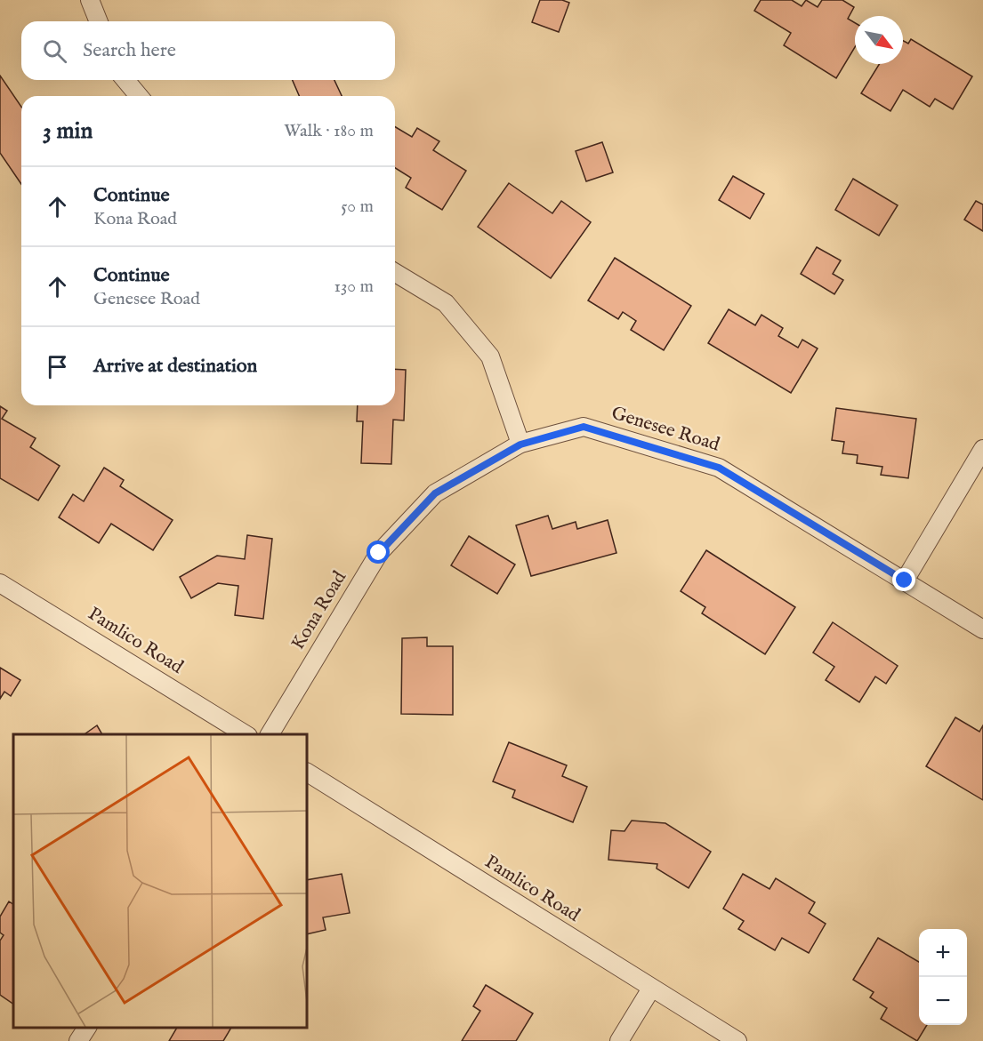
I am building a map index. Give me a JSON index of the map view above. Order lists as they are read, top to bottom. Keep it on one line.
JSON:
{"streets":{"street":["Genesee Road","Kona Road","Pamlico Road"]},"crossings":[["Genesee Road","Kona Road"]],"north":"bottom right","page":{"search":"Search here","heading":["3 min","Walk · 180 m"],"list":[["Continue","Kona Road","50 m"],["Continue","Genesee Road","130 m"],"Arrive at destination"],"map_buttons":["+","−"]}}
